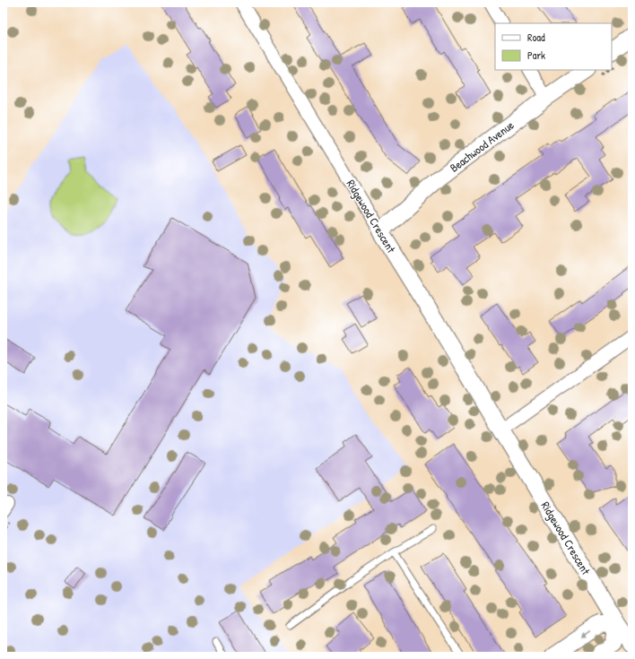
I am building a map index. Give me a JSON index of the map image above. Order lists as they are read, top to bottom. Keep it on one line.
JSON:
{"streets":{"street":["Beachwood Avenue","Ridgewood Crescent"]},"crossings":[["Beachwood Avenue","Ridgewood Crescent"]],"legend":["Road","Park"]}
